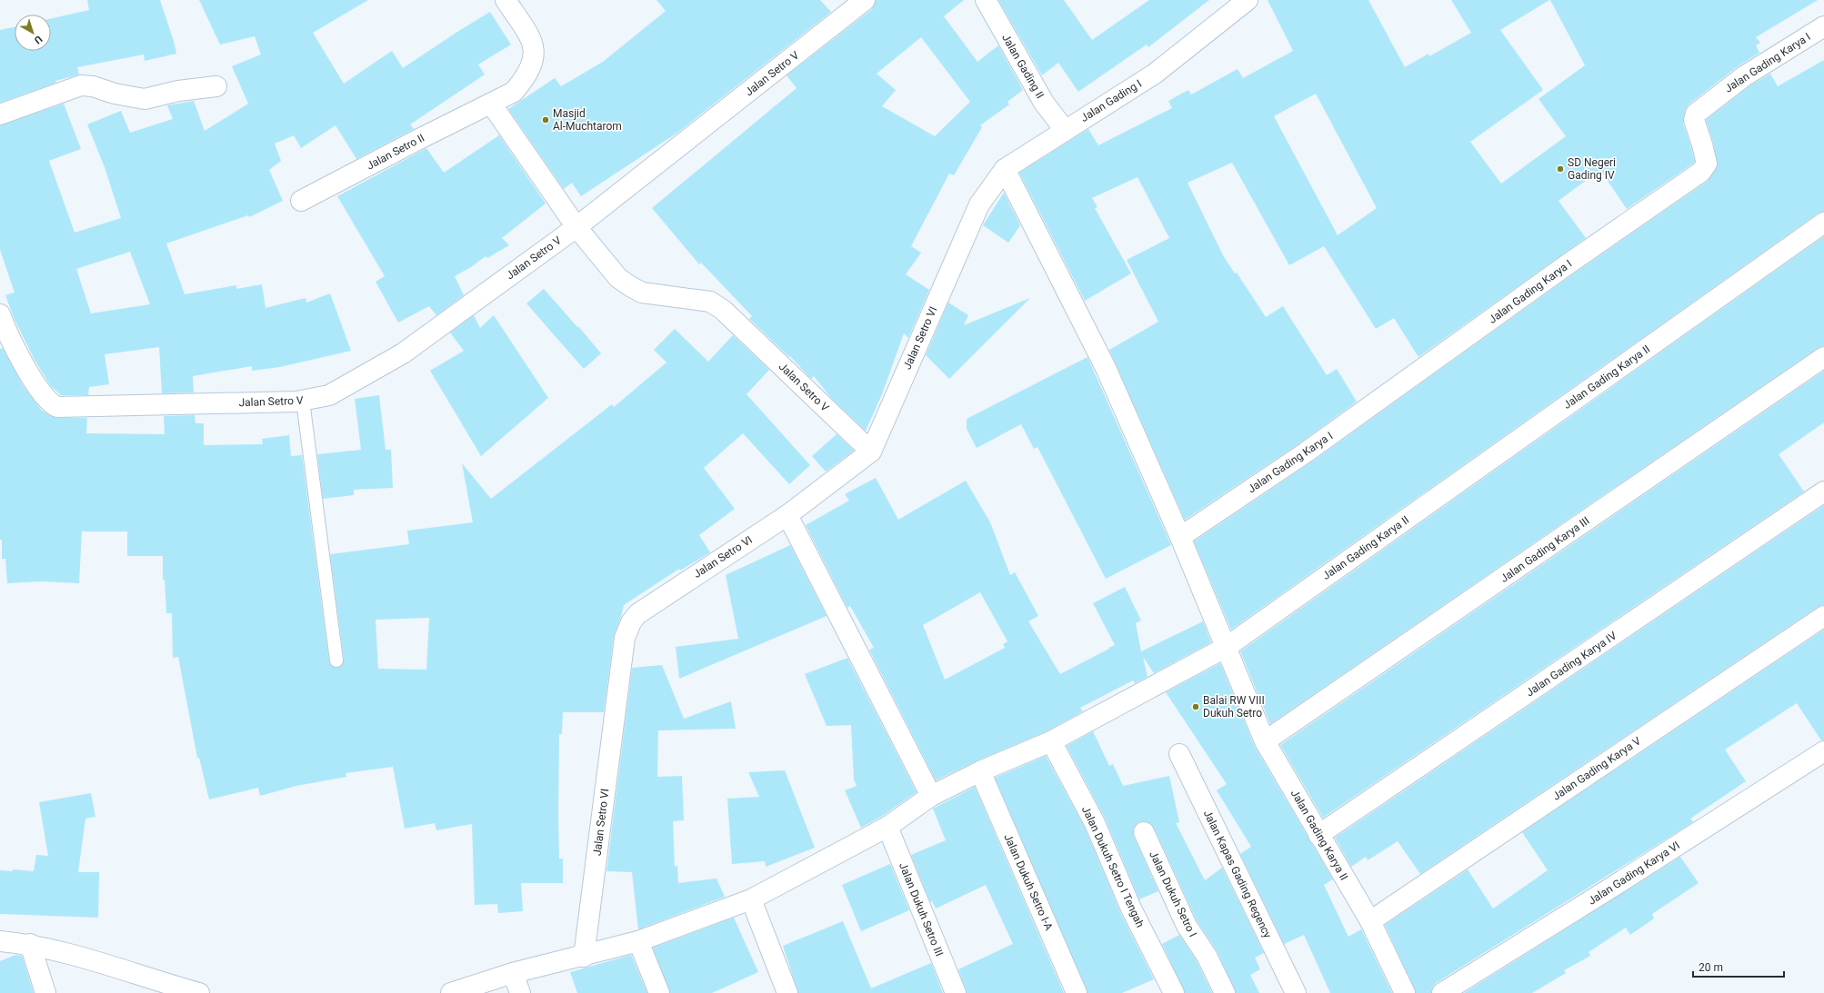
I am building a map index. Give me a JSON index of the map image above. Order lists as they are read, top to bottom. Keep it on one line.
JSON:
{"streets":{"street":["Jalan Gading Karya I","Jalan Gading II","Jalan Setro V","Jalan Gading I","Jalan Setro II","Jalan Setro VI","Jalan Gading Karya II","Jalan Gading Karya III","Jalan Gading Karya IV","Jalan Gading Karya V","Jalan Dukuh Setro I Tengah","Jalan Gading Karya VI","Jalan Kapas Gading Regency","Jalan Dukuh Setro I-A","Jalan Dukuh Setro I","Jalan Dukuh Setro III"]},"crossings":[["Jalan Gading II","Jalan Gading I"],["Jalan Setro V","Jalan Setro VI"],["Jalan Gading I","Jalan Setro VI"],["Jalan Gading Karya II","Jalan Gading Karya III"],["Jalan Gading Karya II","Jalan Gading Karya IV"],["Jalan Gading Karya II","Jalan Gading Karya V"]],"places":["Masjid Al-Muchtarom","SD Negeri Gading IV","Balai RW VIII Dukuh Setro"],"scale_bar":"20 m","north":"bottom right"}
